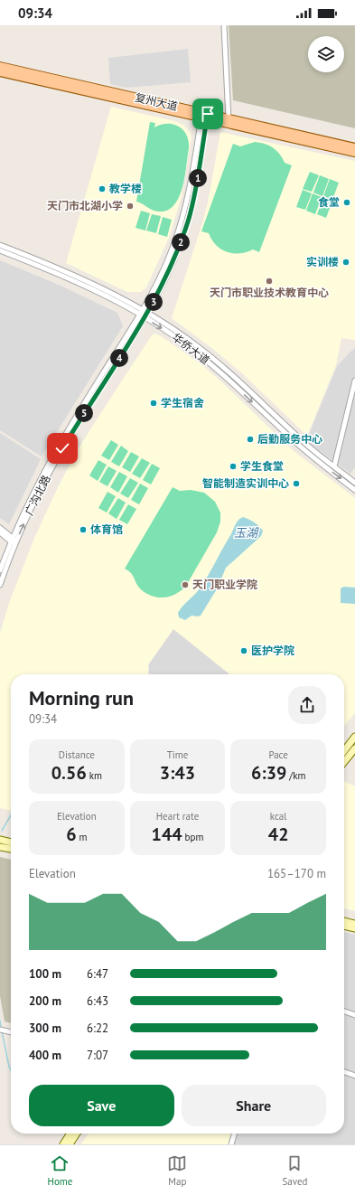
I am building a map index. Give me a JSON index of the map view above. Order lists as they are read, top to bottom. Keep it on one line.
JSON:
{"streets":{"main road":["复州大道"],"street":["华侨大道","广沟北路"]},"crossings":[["复州大道","广沟北路"],["华侨大道","广沟北路"]],"water":["玉湖"],"places":["教学楼","食堂","天门市北湖小学","实训楼","天门市职业技术教育中心","学生宿舍","后勤服务中心","学生食堂","智能制造实训中心","体育馆","天门职业学院","医护学院"],"page":{"status":"09:34","pins":["1","2","3","4","5"],"heading":["Morning run","09:34"],"stats":[["Distance","0.56 km"],["Time","3:43"],["Pace","6:39 /km"],["Elevation","6 m"],["Heart rate","144 bpm"],["kcal","42"]],"chart":["Elevation","165–170 m"],"list":[{"name":"100 m","note":"6:47"},{"name":"200 m","note":"6:43"},{"name":"300 m","note":"6:22"},{"name":"400 m","note":"7:07"}],"buttons":["Save","Share"],"tabs":["Home","Map","Saved"]}}
